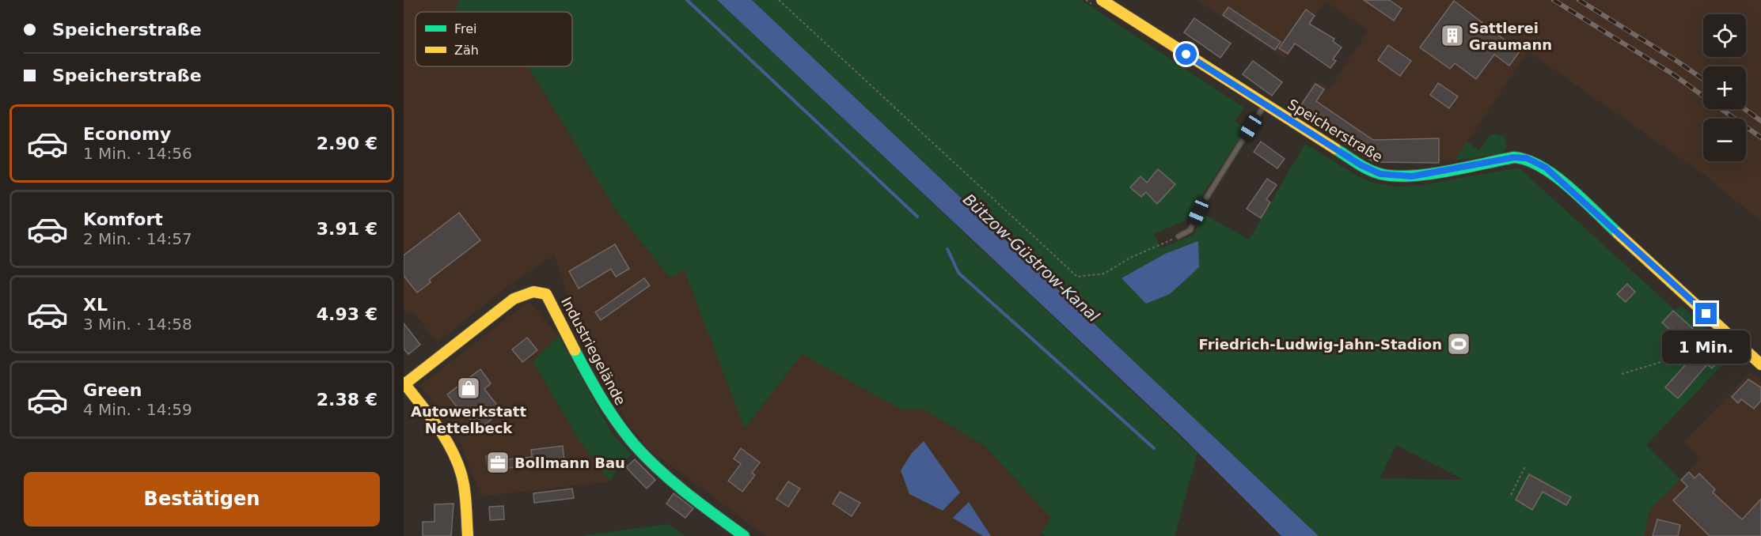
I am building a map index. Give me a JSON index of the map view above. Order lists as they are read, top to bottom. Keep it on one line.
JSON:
{"streets":{"street":["Speicherstraße","Industriegelände"]},"water":["Bützow-Güstrow-Kanal"],"places":{"building":["Sattlerei Graumann"],"sports":["Friedrich-Ludwig-Jahn-Stadion"],"shop":["Autowerkstatt Nettelbeck"],"office":["Bollmann Bau"]},"legend":["Frei","Zäh"],"page":{"banner":["Speicherstraße","Speicherstraße"],"map_buttons":["+","−"],"list":[{"name":"Economy","note":"1 Min. · 14:56","value":"2.90 €"},{"name":"Komfort","note":"2 Min. · 14:57","value":"3.91 €"},{"name":"XL","note":"3 Min. · 14:58","value":"4.93 €"},{"name":"Green","note":"4 Min. · 14:59","value":"2.38 €"}],"bubble":"1 Min.","buttons":"Bestätigen"}}
